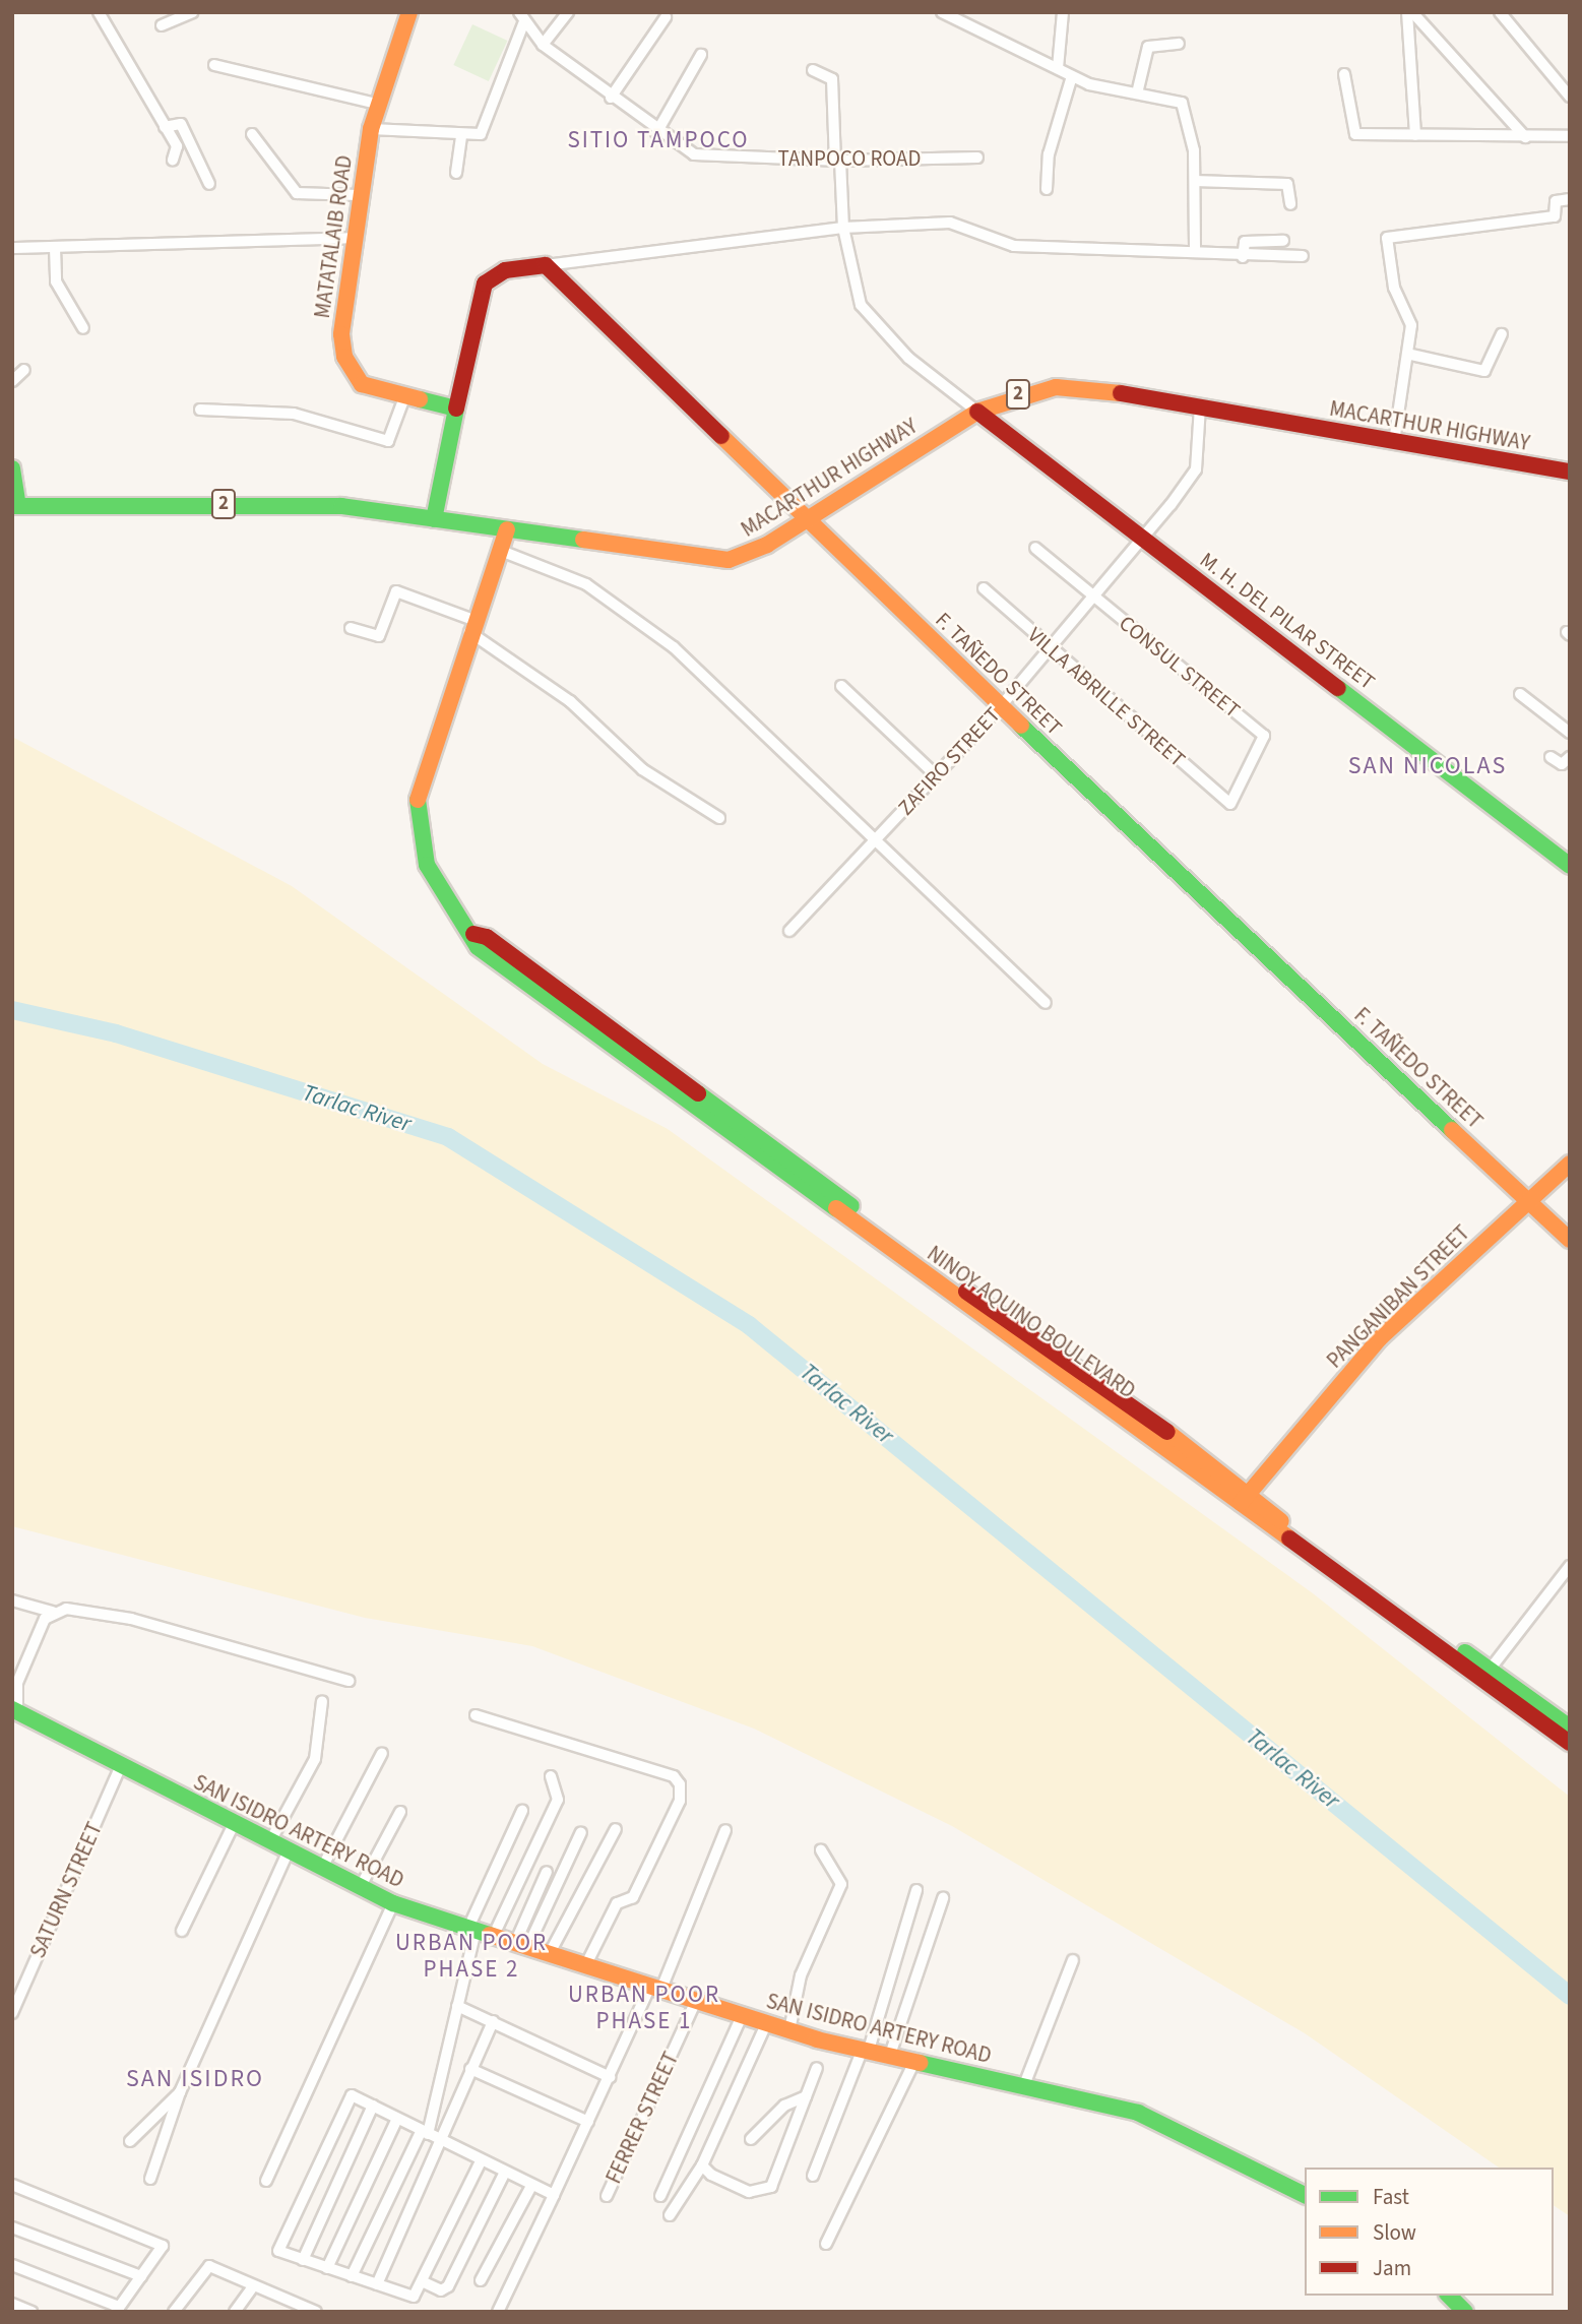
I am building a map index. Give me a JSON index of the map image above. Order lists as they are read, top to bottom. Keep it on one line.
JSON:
{"streets":{"main road":["MATATALAIB ROAD","2","MACARTHUR HIGHWAY","M. H. DEL PILAR STREET","F. TAÑEDO STREET","PANGANIBAN STREET","NINOY AQUINO BOULEVARD","SAN ISIDRO ARTERY ROAD"],"street":["TANPOCO ROAD","CONSUL STREET","VILLA ABRILLE STREET","ZAFIRO STREET","SATURN STREET","FERRER STREET"]},"crossings":[["MACARTHUR HIGHWAY","M. H. DEL PILAR STREET"],["MACARTHUR HIGHWAY","F. TAÑEDO STREET"],["MACARTHUR HIGHWAY","ZAFIRO STREET"],["MACARTHUR HIGHWAY","NINOY AQUINO BOULEVARD"],["M. H. DEL PILAR STREET","ZAFIRO STREET"],["CONSUL STREET","VILLA ABRILLE STREET"],["CONSUL STREET","ZAFIRO STREET"],["F. TAÑEDO STREET","ZAFIRO STREET"],["F. TAÑEDO STREET","PANGANIBAN STREET"],["VILLA ABRILLE STREET","ZAFIRO STREET"],["PANGANIBAN STREET","NINOY AQUINO BOULEVARD"],["SAN ISIDRO ARTERY ROAD","SATURN STREET"],["SAN ISIDRO ARTERY ROAD","FERRER STREET"]],"districts":["SITIO TAMPOCO","SAN NICOLAS","URBAN POOR PHASE 2","URBAN POOR PHASE 1","SAN ISIDRO"],"water":["Tarlac River"],"legend":["Fast","Slow","Jam"]}
